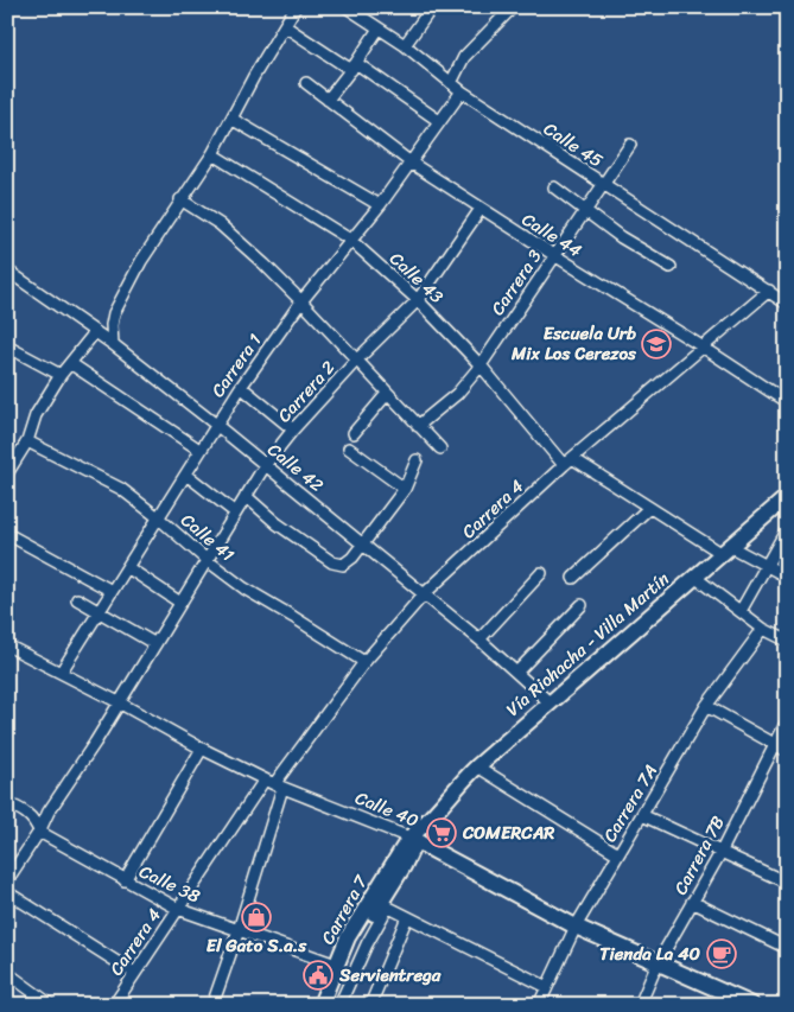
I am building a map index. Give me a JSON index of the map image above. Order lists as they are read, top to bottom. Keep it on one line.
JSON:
{"streets":{"main road":["Vía Riohacha - Villa Martín","Calle 40","Carrera 7"],"street":["Calle 45","Calle 44","Calle 43","Carrera 3","Carrera 1","Carrera 2","Calle 42","Carrera 4","Calle 41","Carrera 7A","Carrera 7B","Calle 38"]},"crossings":[["Calle 45","Carrera 3"],["Calle 45","Carrera 1"],["Calle 45","Carrera 4"],["Calle 44","Carrera 3"],["Calle 44","Carrera 1"],["Calle 44","Carrera 2"],["Calle 44","Carrera 4"],["Calle 43","Carrera 3"],["Calle 43","Carrera 1"],["Calle 43","Carrera 2"],["Calle 43","Carrera 4"],["Calle 43","Vía Riohacha - Villa Martín"],["Carrera 1","Calle 42"],["Carrera 1","Calle 41"],["Carrera 1","Calle 40"],["Carrera 2","Calle 42"],["Carrera 2","Calle 41"],["Carrera 2","Calle 40"],["Carrera 2","Calle 38"],["Calle 42","Carrera 4"],["Calle 42","Vía Riohacha - Villa Martín"],["Carrera 4","Calle 41"],["Carrera 4","Calle 40"],["Carrera 4","Calle 38"],["Vía Riohacha - Villa Martín","Calle 40"],["Vía Riohacha - Villa Martín","Carrera 7"],["Carrera 7A","Calle 40"],["Calle 40","Carrera 7B"],["Calle 40","Carrera 7"],["Calle 38","Carrera 7"]],"places":{"school or university":["Escuela Urb Mix Los Cerezos"],"supermarket":["COMERCAR"],"shop":["El Gato S.a.s"],"cafe":["Tienda La 40"],"public building":["Servientrega"]}}
